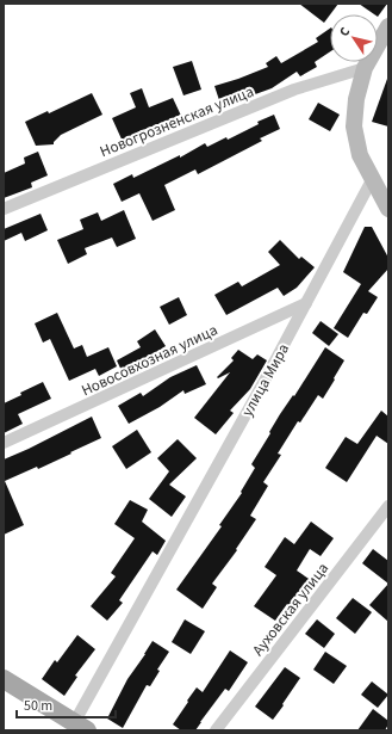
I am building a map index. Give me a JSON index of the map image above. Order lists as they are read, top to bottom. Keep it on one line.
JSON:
{"streets":{"street":["Новогрозненская улица","Новосовхозная улица","улица Мира","Ауховская улица"]},"crossings":[["Новосовхозная улица","улица Мира"]],"scale_bar":"50 m","north":"top left"}
